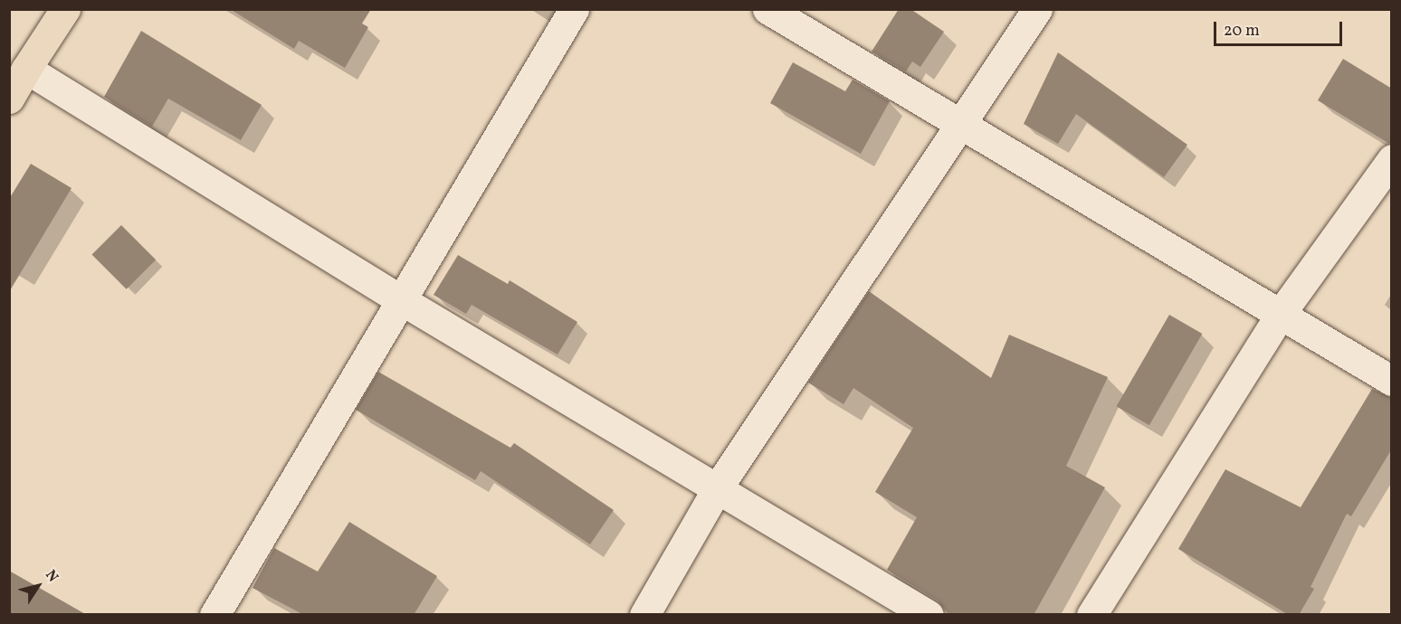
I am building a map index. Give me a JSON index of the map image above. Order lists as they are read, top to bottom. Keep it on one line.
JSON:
{"scale_bar":"20 m","north":"top right"}
